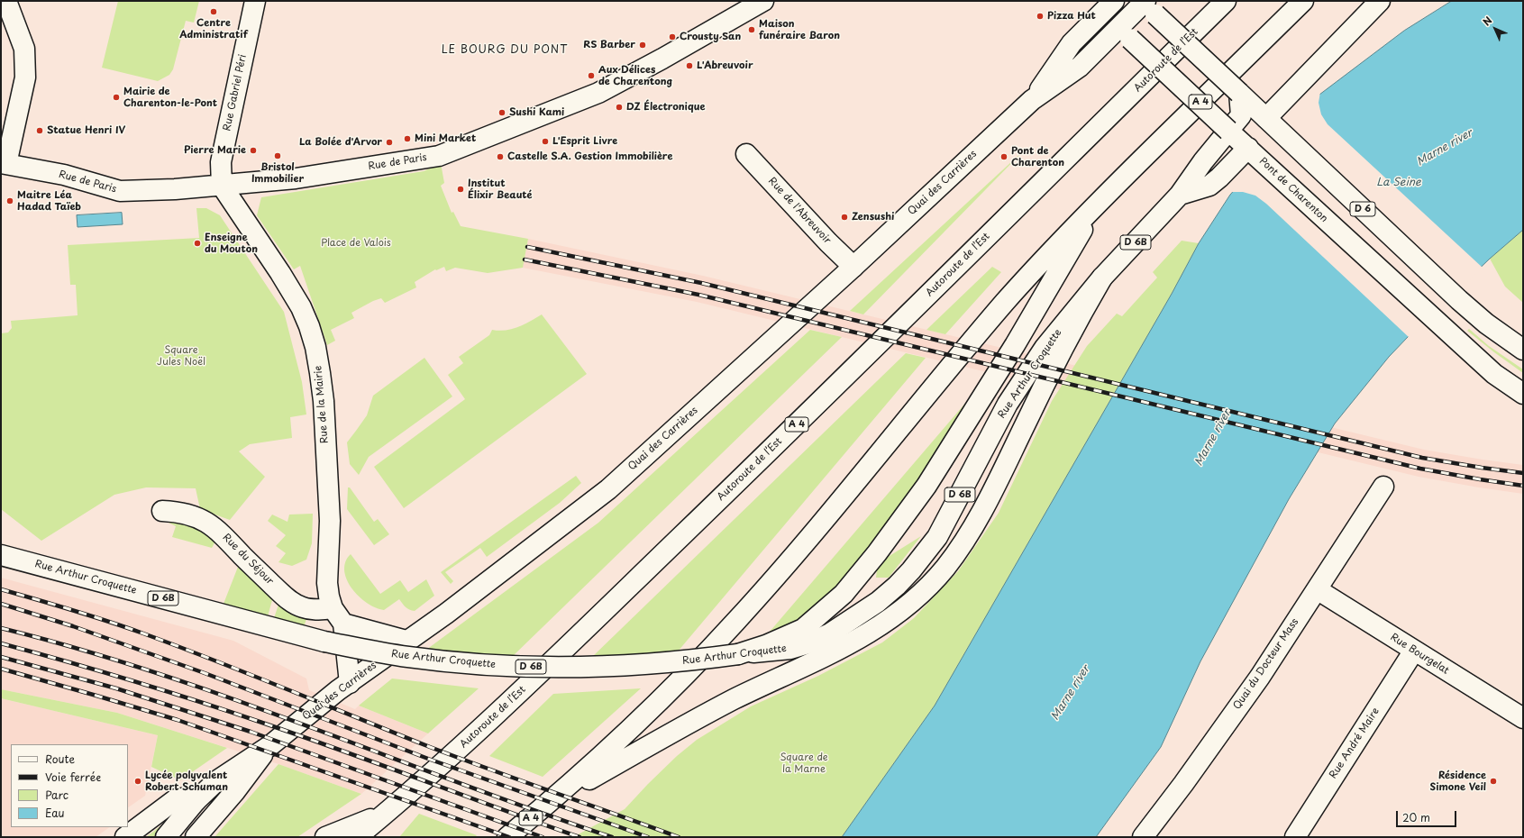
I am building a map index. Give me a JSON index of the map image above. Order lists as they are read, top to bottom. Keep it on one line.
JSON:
{"streets":{"main road":["Autoroute de l’Est","Rue Gabriel Péri","A 4","Rue de Paris","Quai des Carrières","Pont de Charenton","D 6","Rue de l'Abreuvoir","D 6B","Rue Arthur Croquette","Rue de la Mairie","Rue du Séjour","Rue Bourgelat","Quai du Docteur Mass","Rue André Maire"]},"crossings":[["Rue Gabriel Péri","Rue de Paris"],["Rue Gabriel Péri","Rue de la Mairie"],["Rue de Paris","Rue de la Mairie"],["Quai des Carrières","Pont de Charenton"],["Quai des Carrières","Rue de l'Abreuvoir"],["Quai des Carrières","Rue de la Mairie"],["Pont de Charenton","Rue Arthur Croquette"],["Rue de la Mairie","Rue du Séjour"],["Rue Bourgelat","Quai du Docteur Mass"],["Rue Bourgelat","Rue André Maire"]],"districts":["LE BOURG DU PONT"],"water":["Marne river","La Seine"],"parks":["Place de Valois","Square Jules Noël","Square de la Marne"],"places":["Centre Administratif","Pizza Hut","Maison funéraire Baron","Crousty San","RS Barber","L'Abreuvoir","Aux Délices de Charentong","Mairie de Charenton-le-Pont","DZ Électronique","Sushi Kami","Statue Henri IV","Mini Market","L'Esprit Livre","La Bolée d'Arvor","Pierre Marie","Bristol Immobilier","Castelle S.A. Gestion Immobilière","Pont de Charenton","Institut Élixir Beauté","Maitre Léa Hadad Taïeb","Zensushi","Enseigne du Mouton","Lycée polyvalent Robert Schuman","Résidence Simone Veil"],"legend":["Route","Voie ferrée","Parc","Eau"],"scale_bar":"20 m","north":"top left"}
